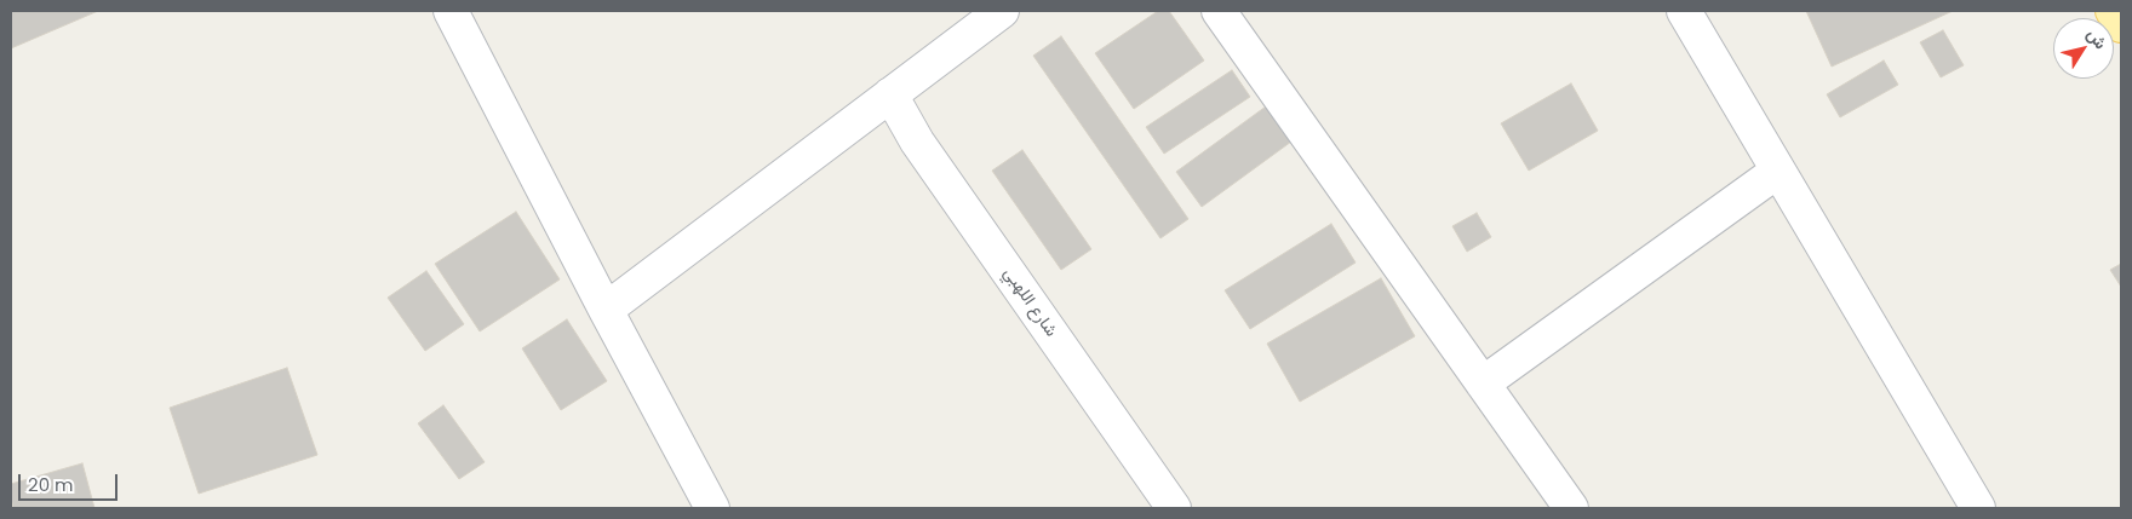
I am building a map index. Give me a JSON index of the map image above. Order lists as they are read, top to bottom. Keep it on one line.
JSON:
{"streets":{"street":["شارع اللهبي"]},"scale_bar":"20 m","north":"top right"}
